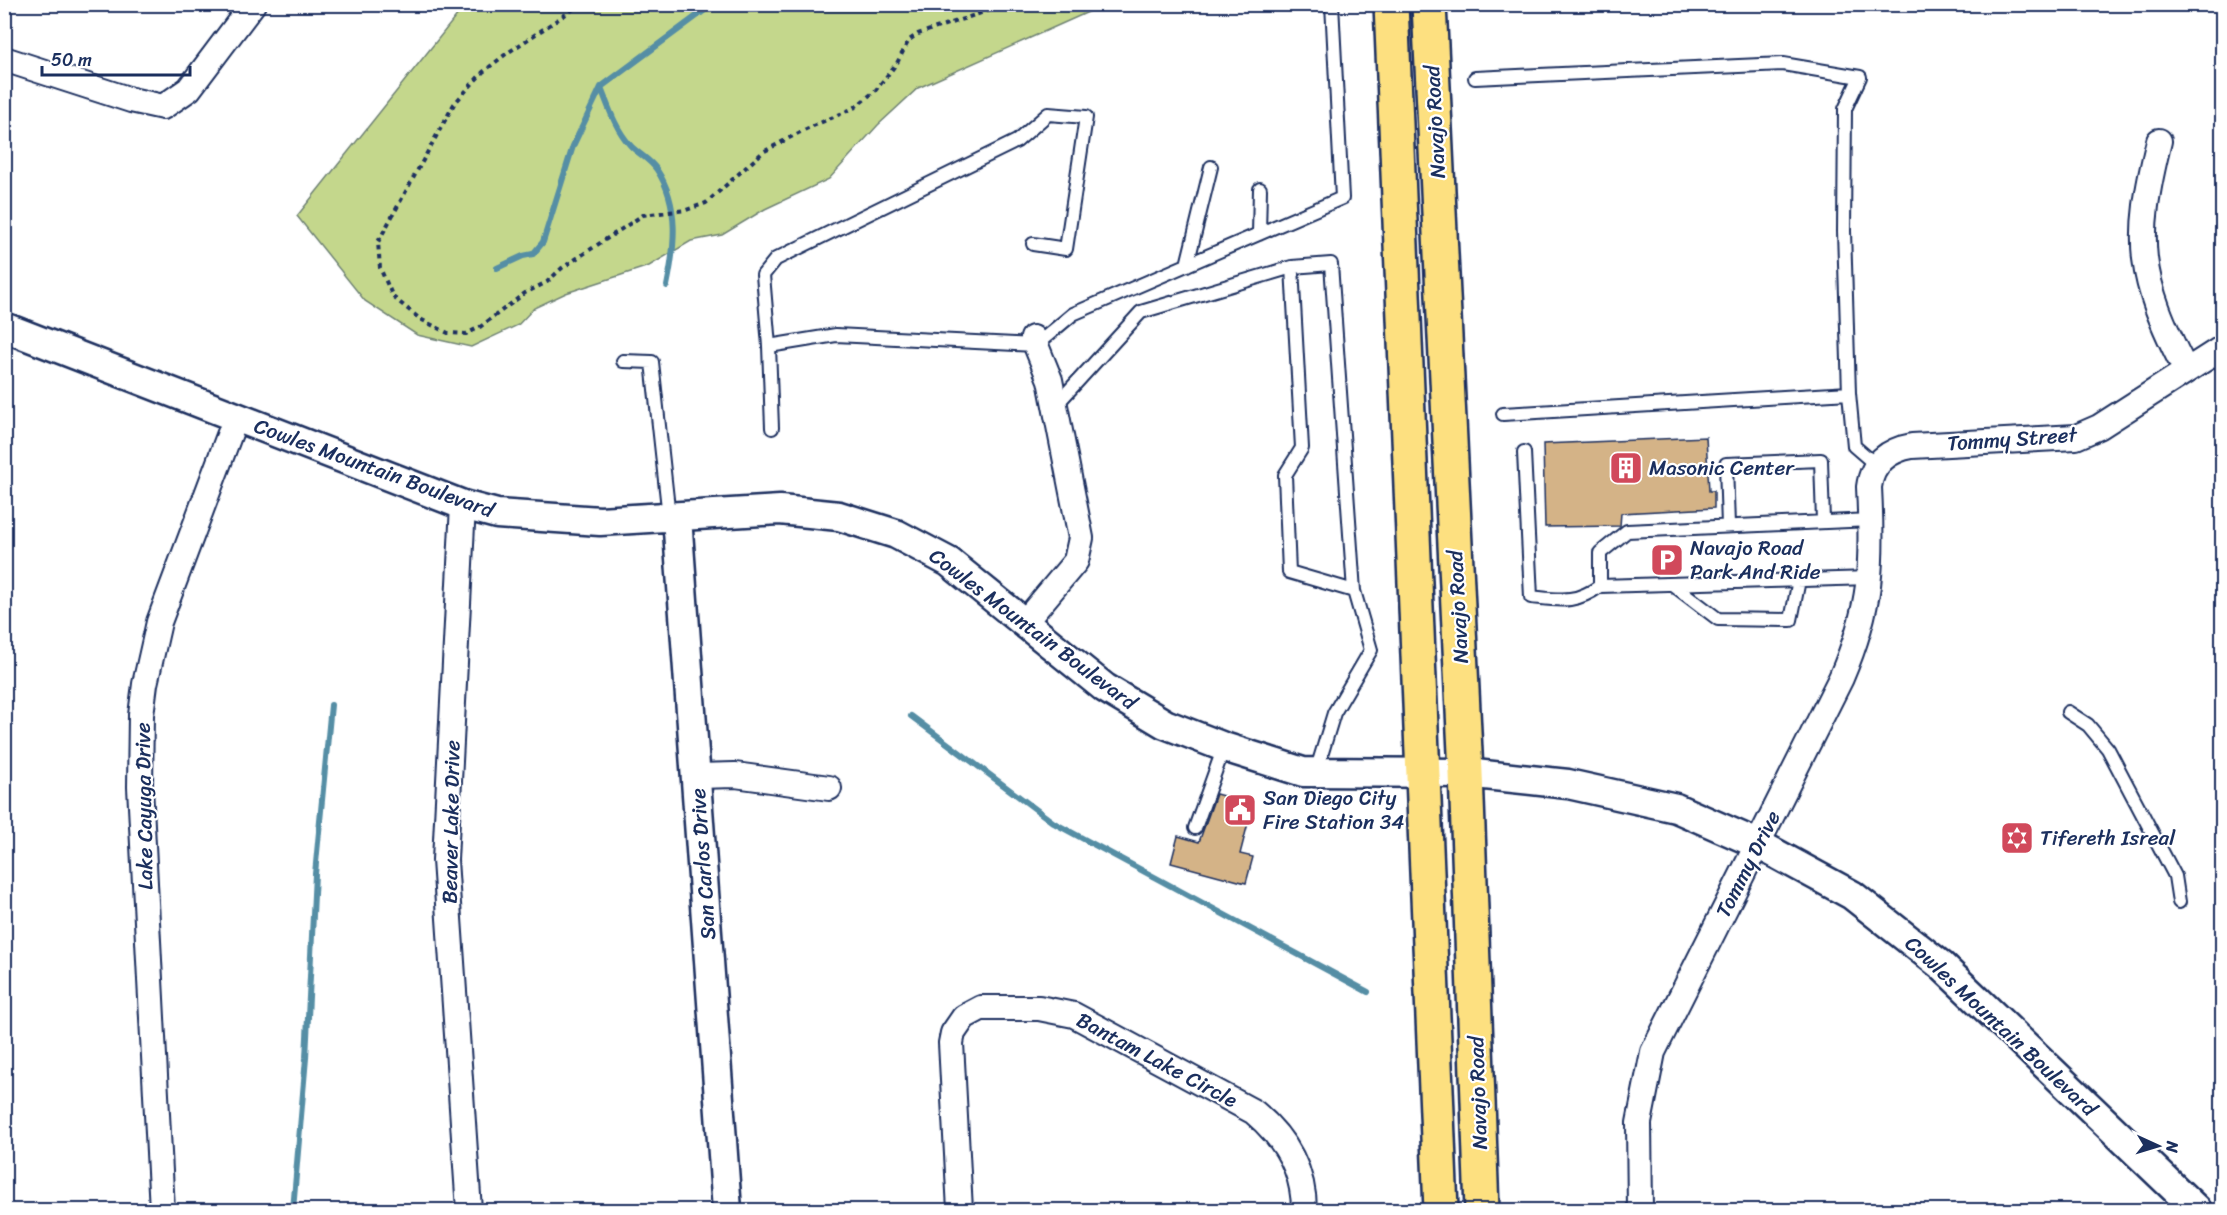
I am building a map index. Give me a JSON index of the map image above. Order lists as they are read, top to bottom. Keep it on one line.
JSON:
{"streets":{"main road":["Navajo Road"],"street":["Tommy Street","Cowles Mountain Boulevard","Lake Cayuga Drive","Beaver Lake Drive","San Carlos Drive","Tommy Drive","Bantam Lake Circle"]},"crossings":[["Navajo Road","Cowles Mountain Boulevard"],["Cowles Mountain Boulevard","Lake Cayuga Drive"],["Cowles Mountain Boulevard","Beaver Lake Drive"],["Cowles Mountain Boulevard","San Carlos Drive"],["Cowles Mountain Boulevard","Tommy Drive"]],"places":{"building":["Masonic Center"],"parking":["Navajo Road Park And Ride"],"public building":["San Diego City Fire Station 34"],"synagogue":["Tifereth Isreal"]},"scale_bar":"50 m","north":"right"}
